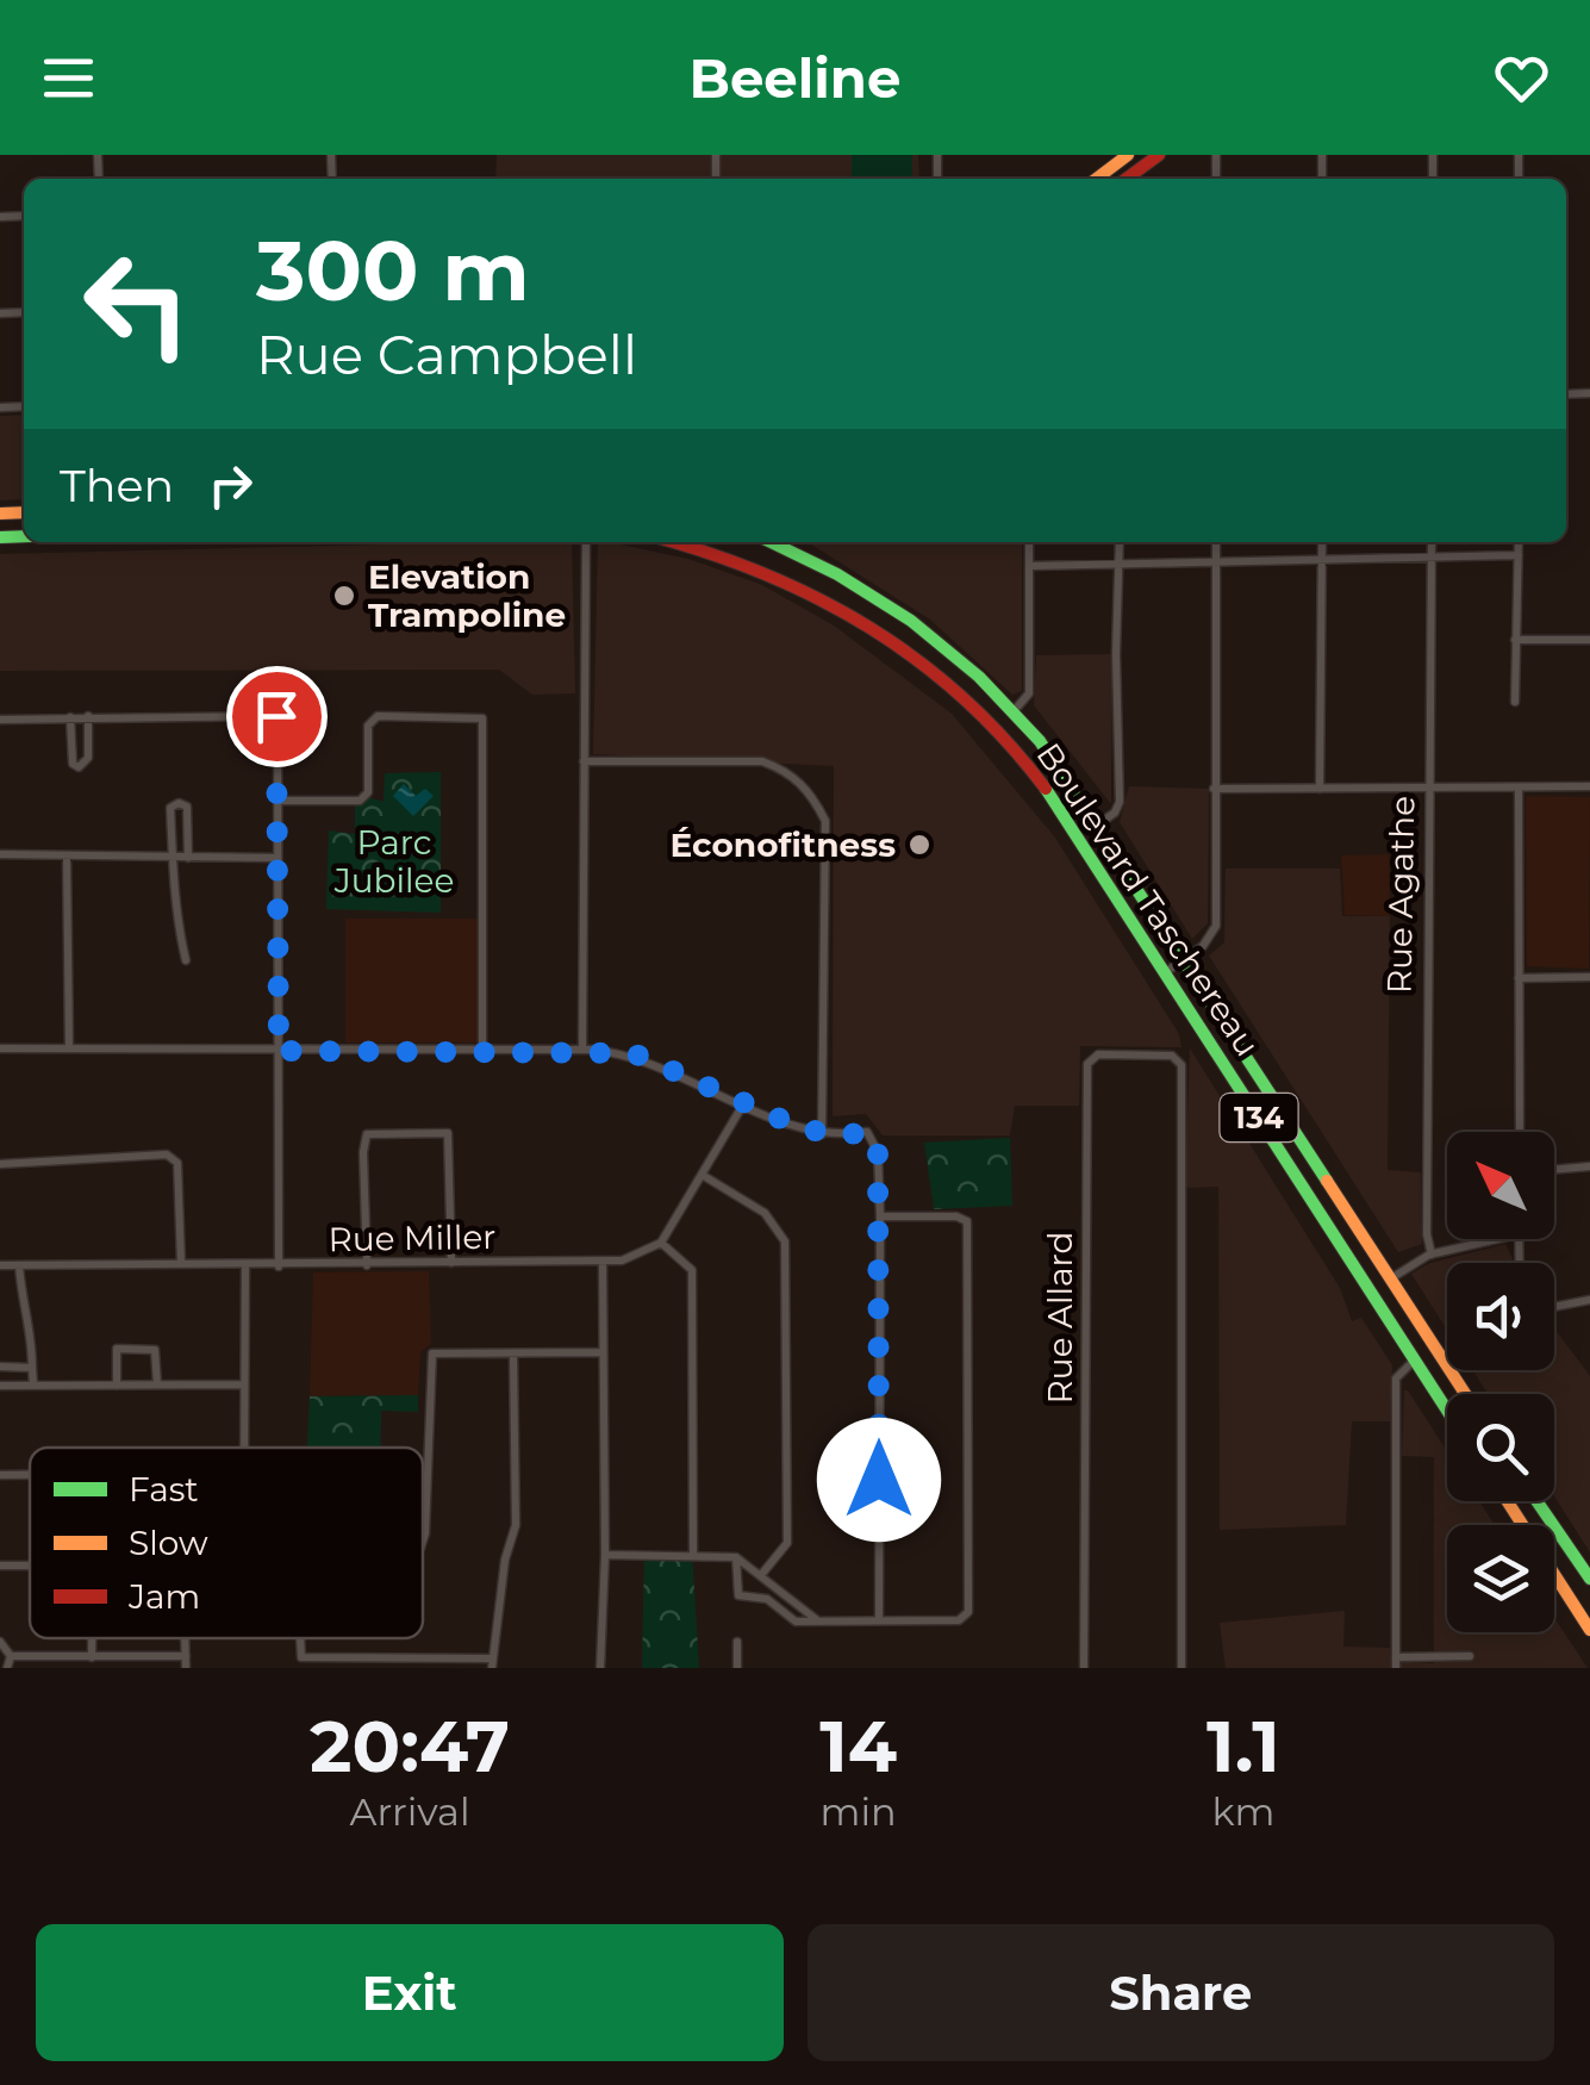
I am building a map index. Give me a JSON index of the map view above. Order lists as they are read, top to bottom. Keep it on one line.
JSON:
{"streets":{"main road":["Boulevard Taschereau","134"],"street":["Rue Agathe","Rue Miller","Rue Allard"]},"parks":["Parc Jubilee"],"places":["Elevation Trampoline","Éconofitness"],"legend":["Fast","Slow","Jam"],"north":"top left","page":{"header":"Beeline","turn":["300 m","Rue Campbell"],"then":"Then","eta":["20:47","Arrival","14","min","1.1","km"],"buttons":["Exit","Share"]}}
